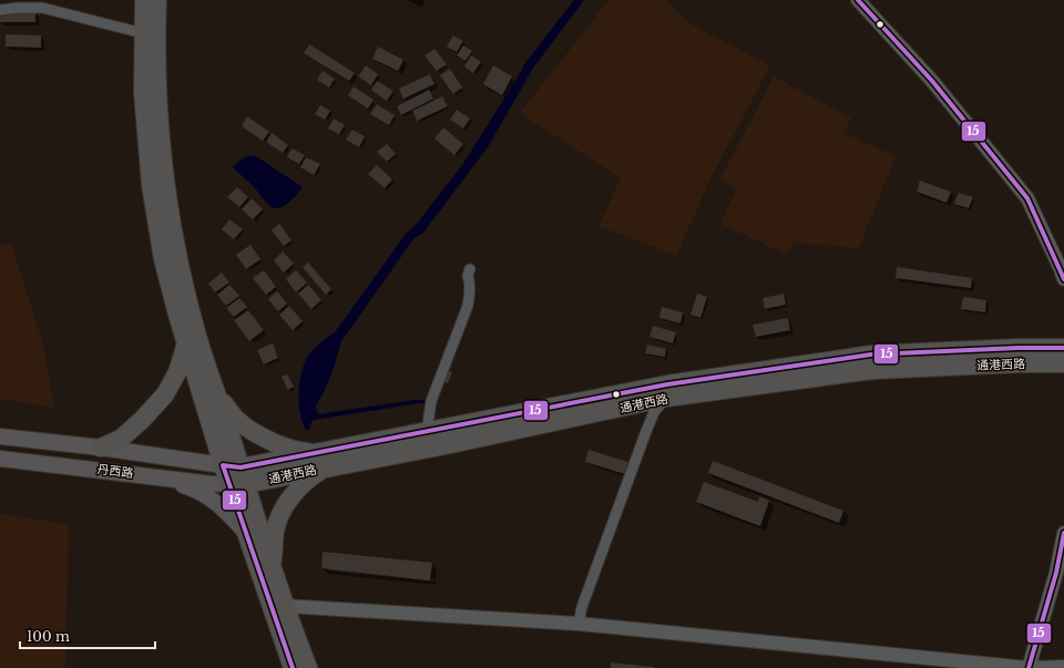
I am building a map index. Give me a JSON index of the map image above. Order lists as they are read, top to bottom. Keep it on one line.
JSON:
{"streets":{"highway":["通港西路"],"main road":["丹西路"]},"crossings":[["通港西路","丹西路"]],"lines":["transit line 15"],"scale_bar":"100 m"}
